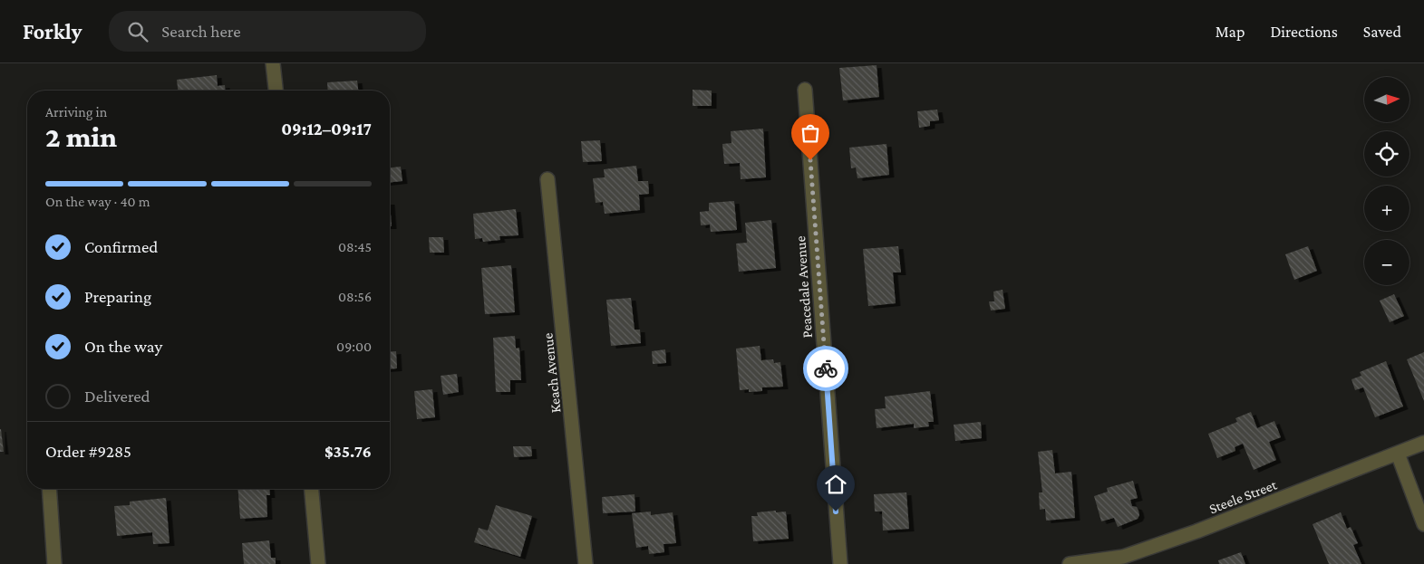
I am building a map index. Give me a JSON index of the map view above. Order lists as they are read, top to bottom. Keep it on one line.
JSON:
{"streets":{"street":["Peacedale Avenue","Keach Avenue","Steele Street"]},"north":"right","page":{"header":"Forkly","search":"Search here","nav":["Map","Directions","Saved"],"map_buttons":["+","−"],"heading":["2 min","Arriving in","09:12–09:17"],"panel":["Order #9285","$35.76"],"bar":"On the way · 40 m","list":[["Confirmed","08:45"],["Preparing","08:56"],["On the way","09:00"],"Delivered"]}}
